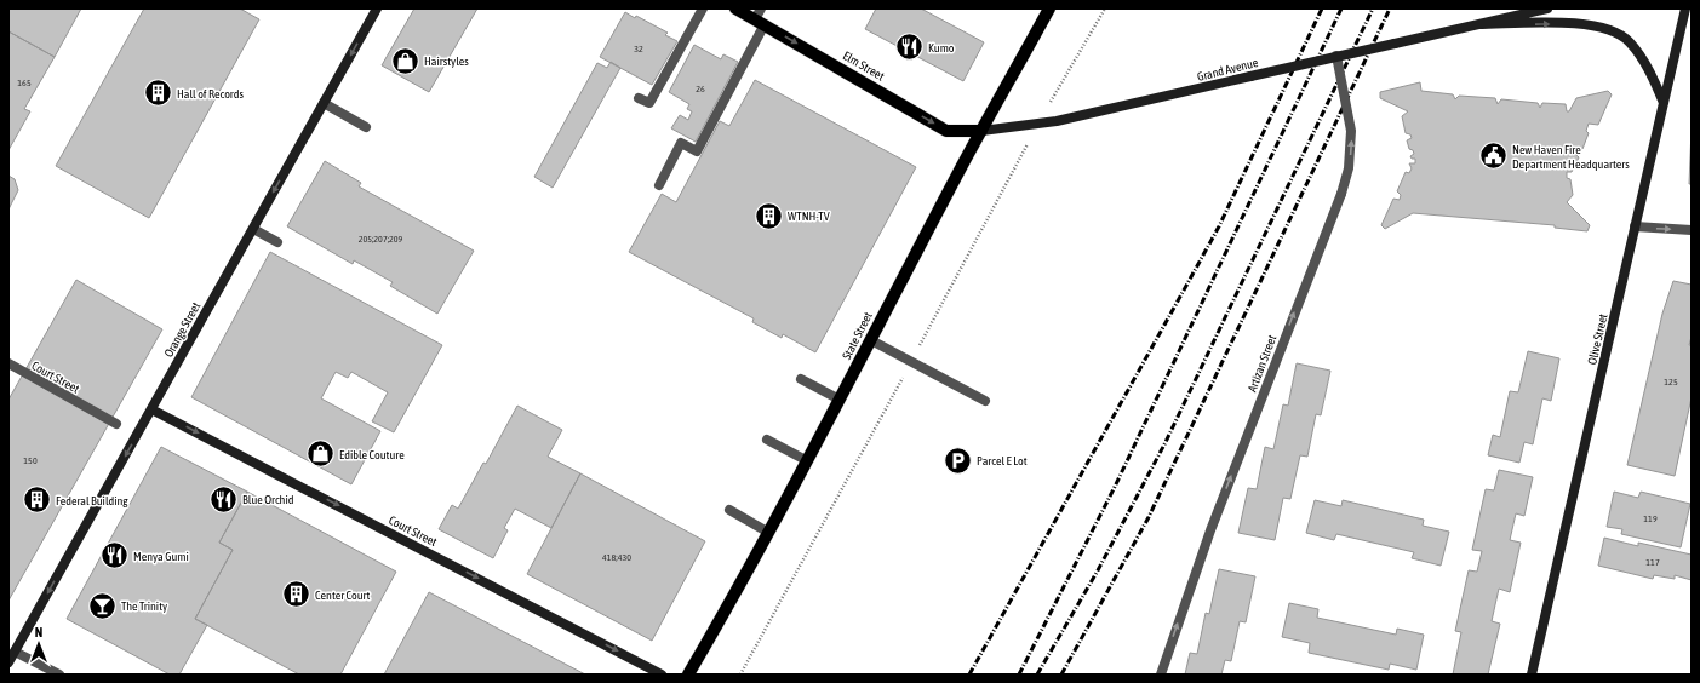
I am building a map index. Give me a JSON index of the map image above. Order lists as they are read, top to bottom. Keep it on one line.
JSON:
{"streets":{"main road":["Elm Street","State Street"],"street":["Grand Avenue","Orange Street","Olive Street","Artizan Street","Court Street"]},"crossings":[["Elm Street","Grand Avenue"],["Elm Street","State Street"],["Grand Avenue","State Street"],["Grand Avenue","Olive Street"],["Grand Avenue","Artizan Street"],["Orange Street","Court Street"]],"one_way":["Elm Street","Orange Street","Artizan Street","Court Street"],"places":{"restaurant":["Kumo","Blue Orchid","Menya Gumi"],"shop":["Hairstyles","Edible Couture"],"building":["Hall of Records","WTNH-TV","Federal Building","Center Court"],"public building":["New Haven Fire Department Headquarters"],"parking":["Parcel E Lot"],"bar":["The Trinity"]},"house_numbers":["32","165","26","205;207;209","125","150","119","418;430","117"],"north":"top"}
